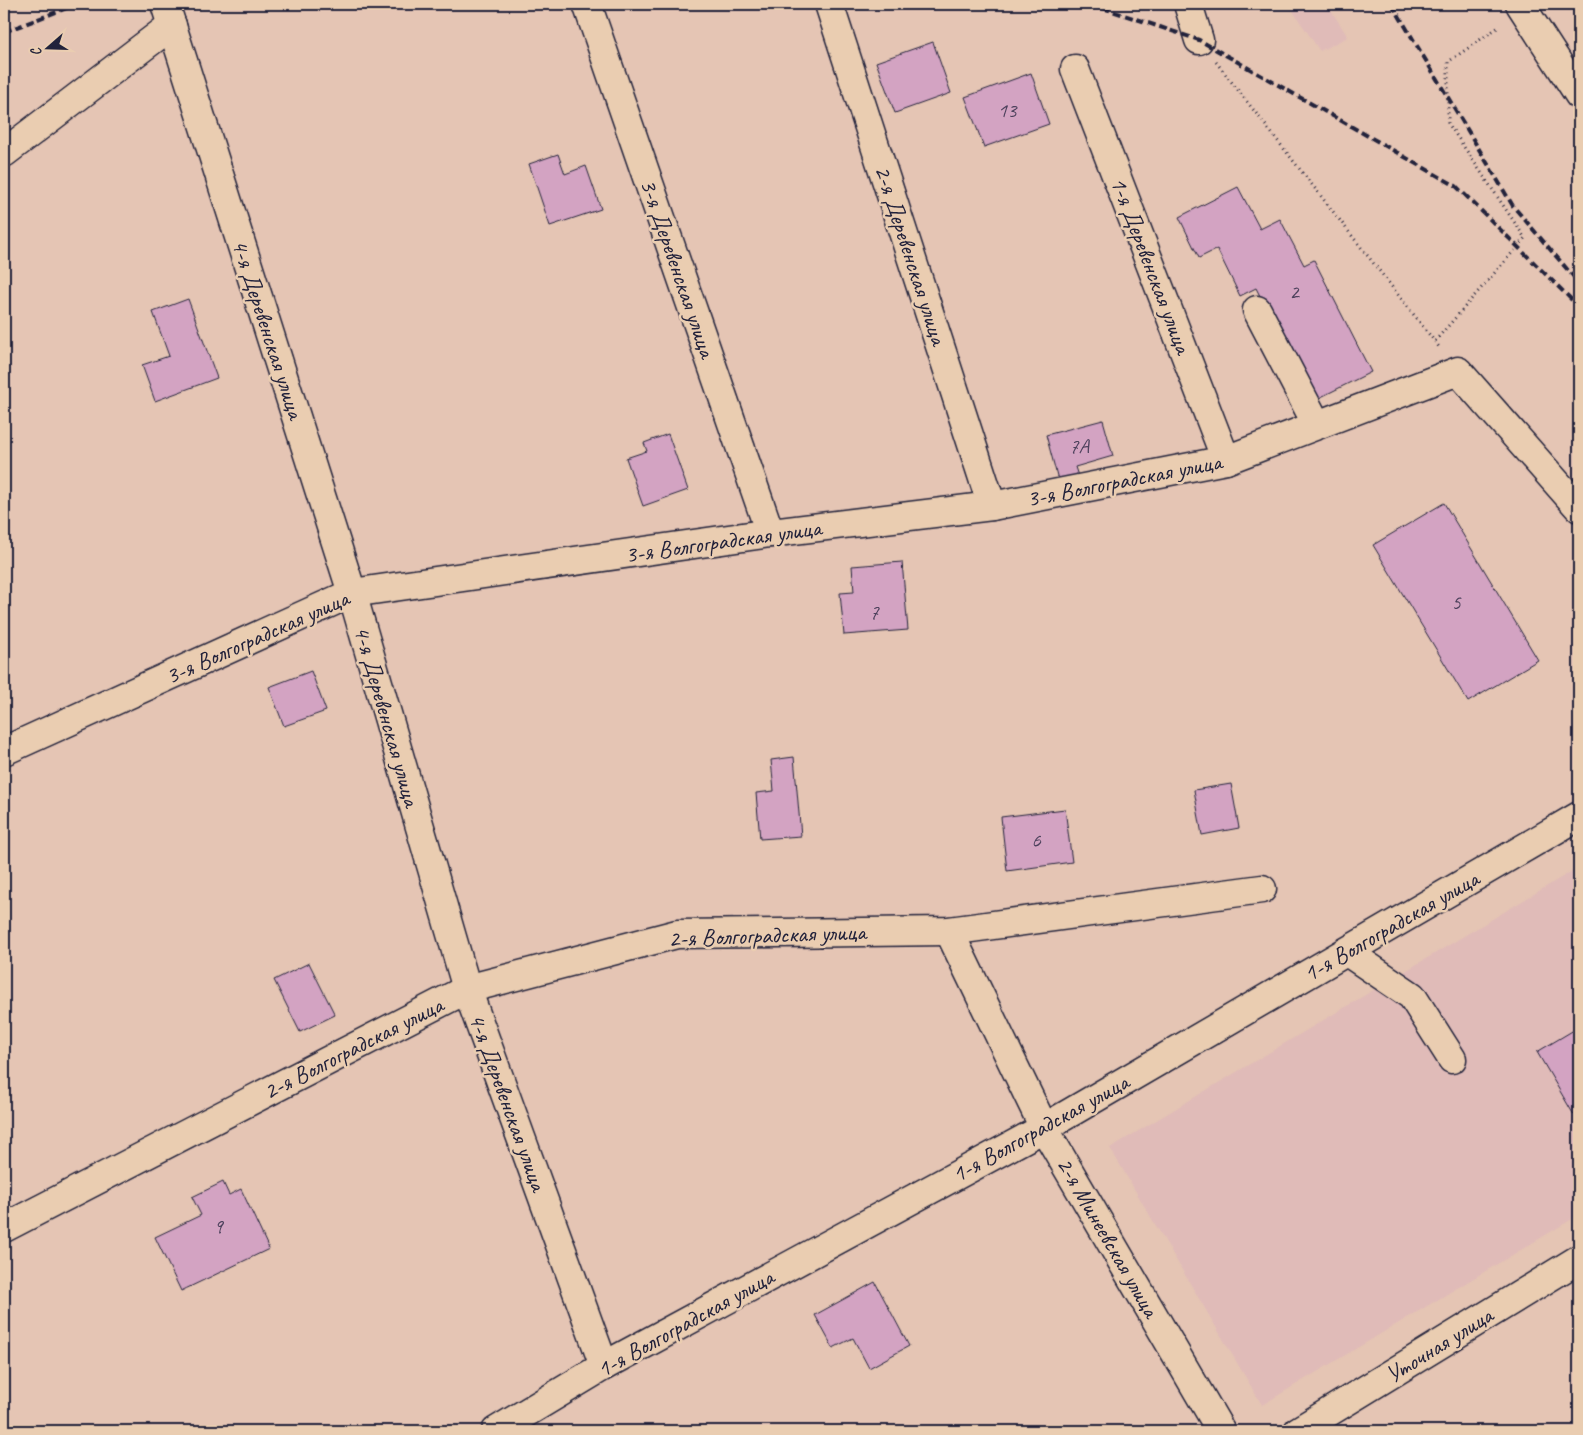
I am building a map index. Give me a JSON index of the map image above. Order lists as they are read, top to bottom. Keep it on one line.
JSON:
{"streets":{"street":["2-я Деревенская улица","1-я Деревенская улица","3-я Деревенская улица","4-я Деревенская улица","3-я Волгоградская улица","1-я Волгоградская улица","2-я Волгоградская улица","2-я Минеевская улица","Уточная улица"]},"crossings":[["2-я Деревенская улица","3-я Волгоградская улица"],["1-я Деревенская улица","3-я Волгоградская улица"],["3-я Деревенская улица","3-я Волгоградская улица"],["4-я Деревенская улица","3-я Волгоградская улица"],["4-я Деревенская улица","1-я Волгоградская улица"],["4-я Деревенская улица","2-я Волгоградская улица"],["1-я Волгоградская улица","2-я Минеевская улица"],["2-я Волгоградская улица","2-я Минеевская улица"]],"house_numbers":["13","2","7А","5","7","6","9"],"north":"left"}
